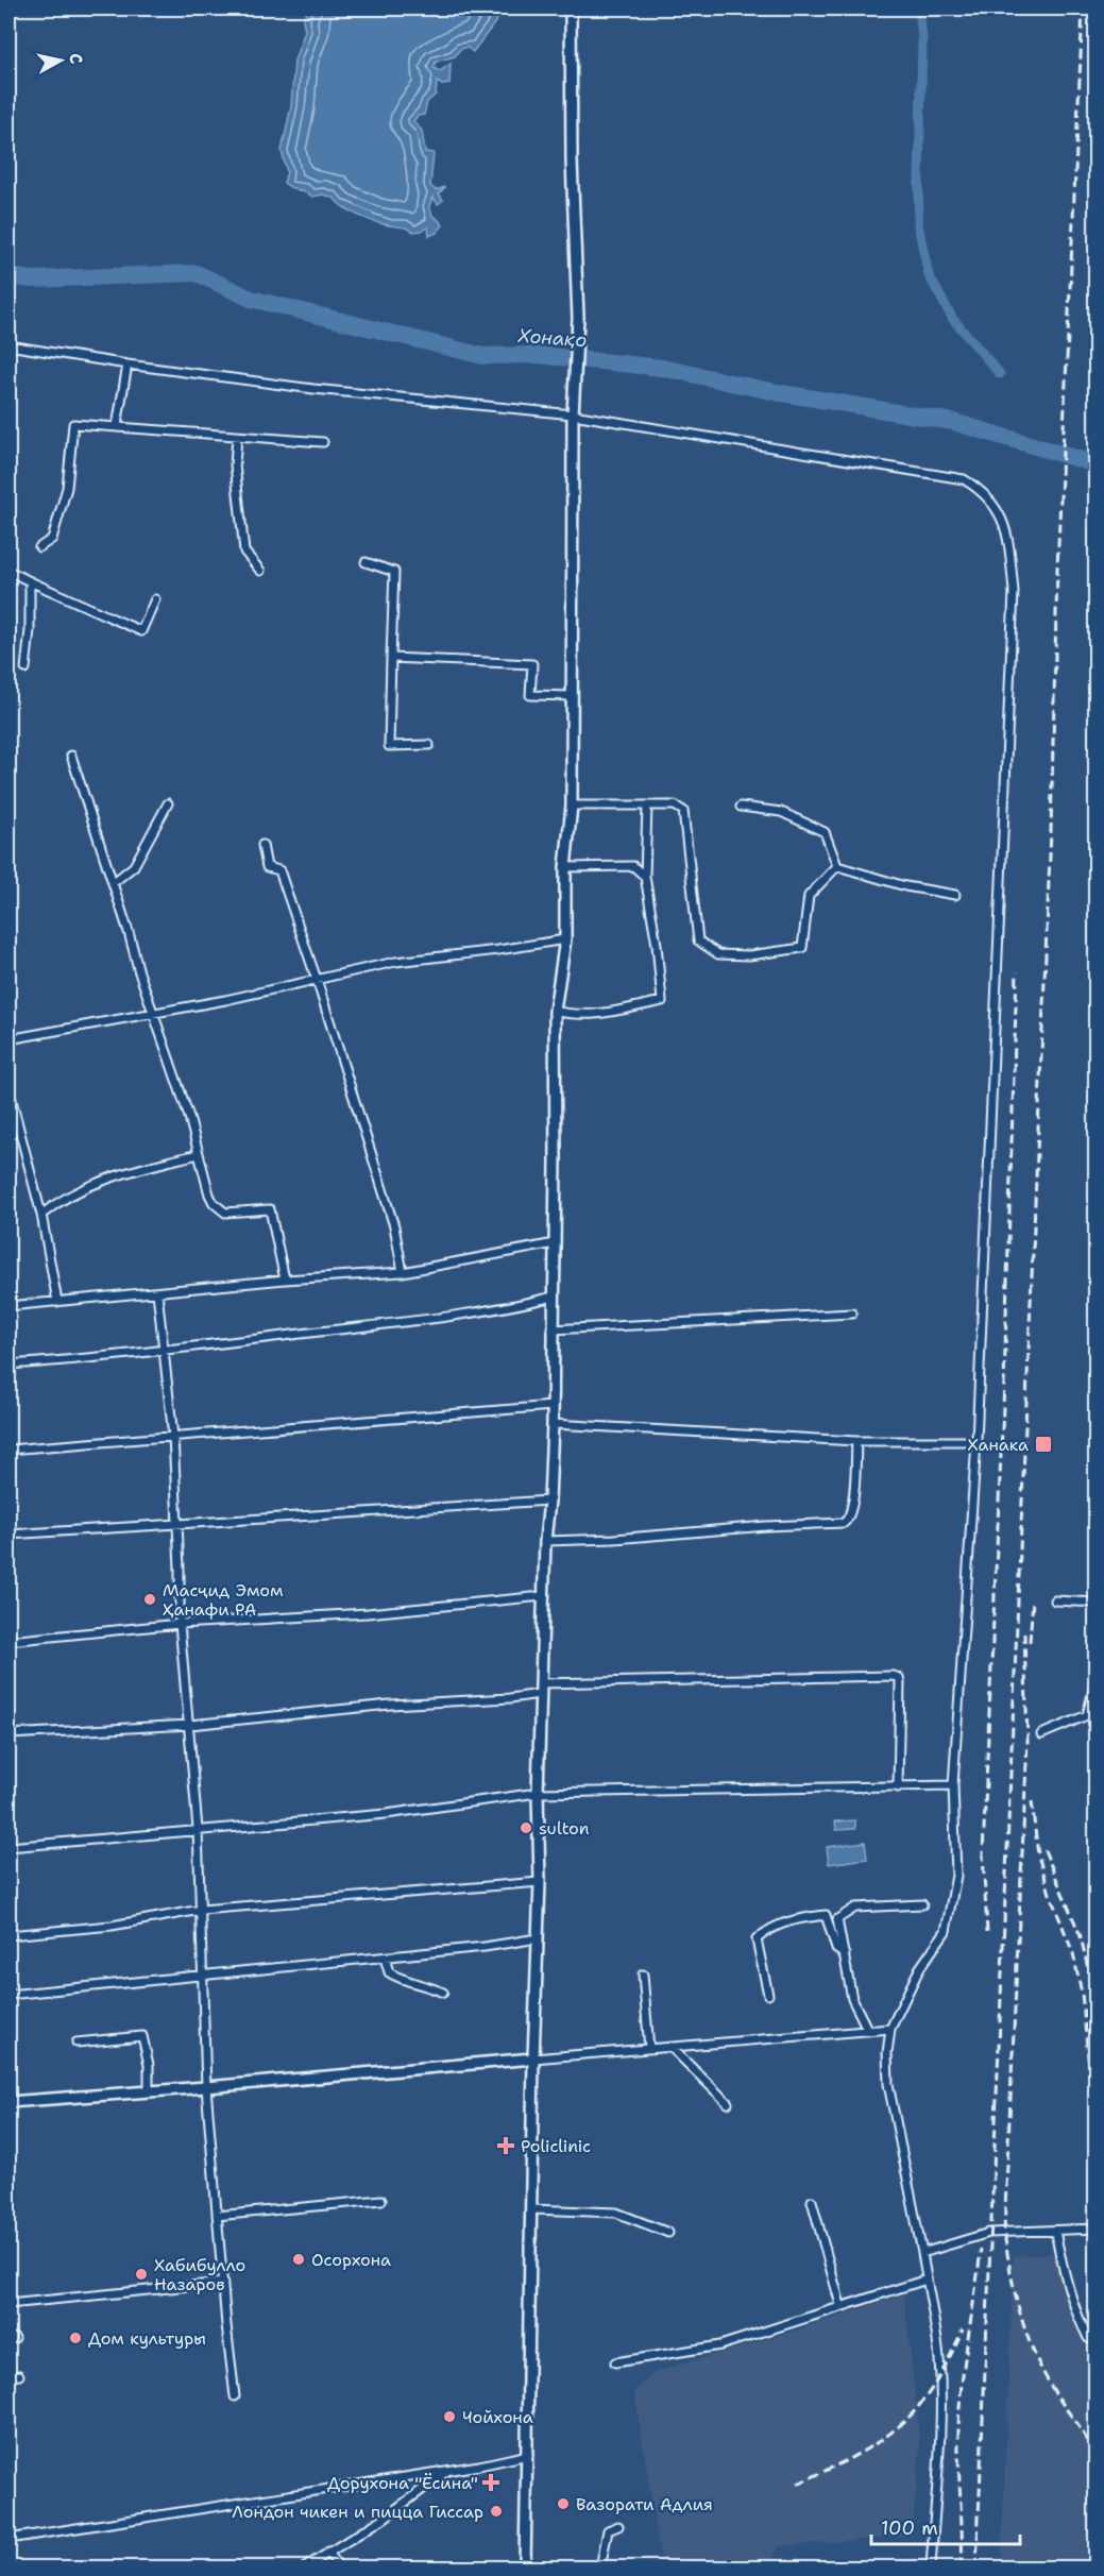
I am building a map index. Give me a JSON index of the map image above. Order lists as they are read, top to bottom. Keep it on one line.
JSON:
{"water":["Хонақо"],"places":{"transit":["Ханака"],"other":["Масҷид Эмом Ҳанафи РА","sulton","Осорхона","Хабибулло Назаров","Дом культуры","Чойхона","Вазорати Адлия","Лондон чикен и пицца Гиссар"],"health":["Policlinic","Дорухона \"Ёсина\""]},"scale_bar":"100 m","north":"right"}
